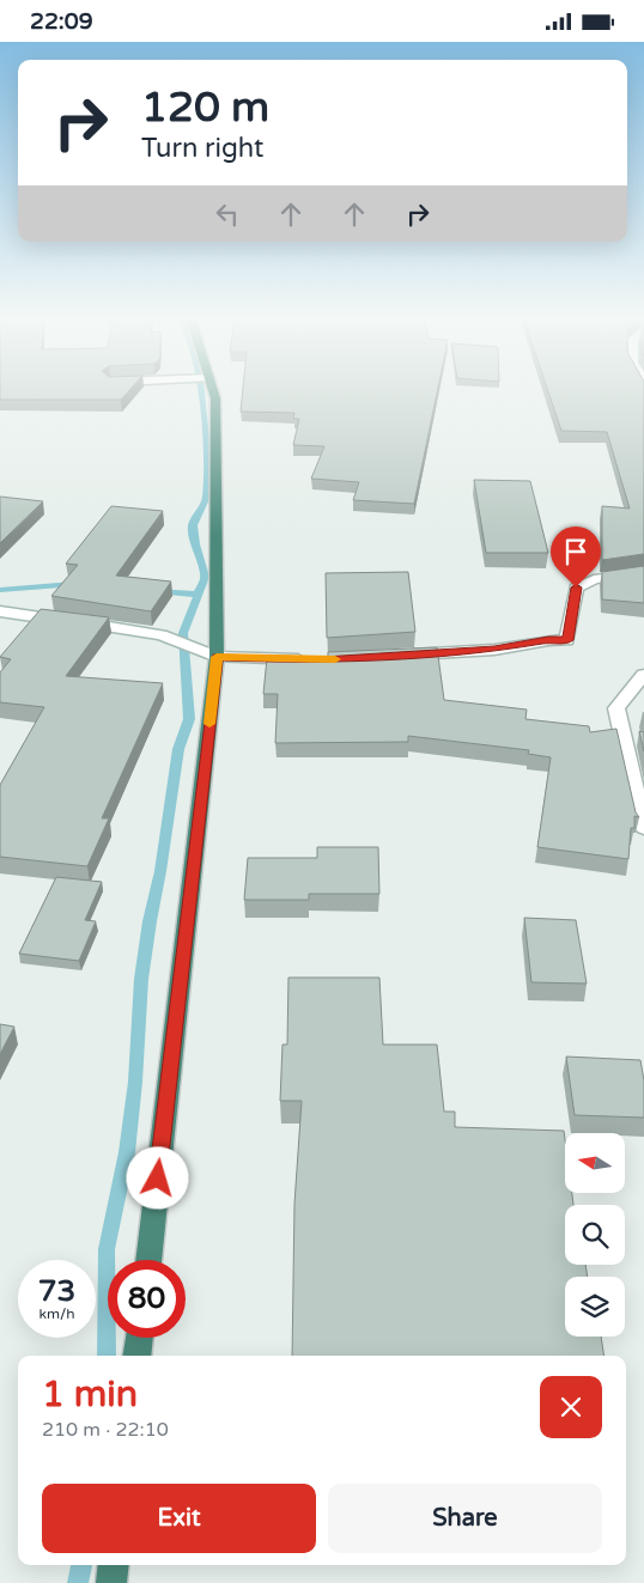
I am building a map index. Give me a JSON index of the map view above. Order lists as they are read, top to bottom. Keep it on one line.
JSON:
{"north":"left","page":{"status":"22:09","turn":["120 m","Turn right"],"speed":"73 km/h","limit":"80","heading":["1 min","210 m · 22:10"],"buttons":["Exit","Share"]}}
